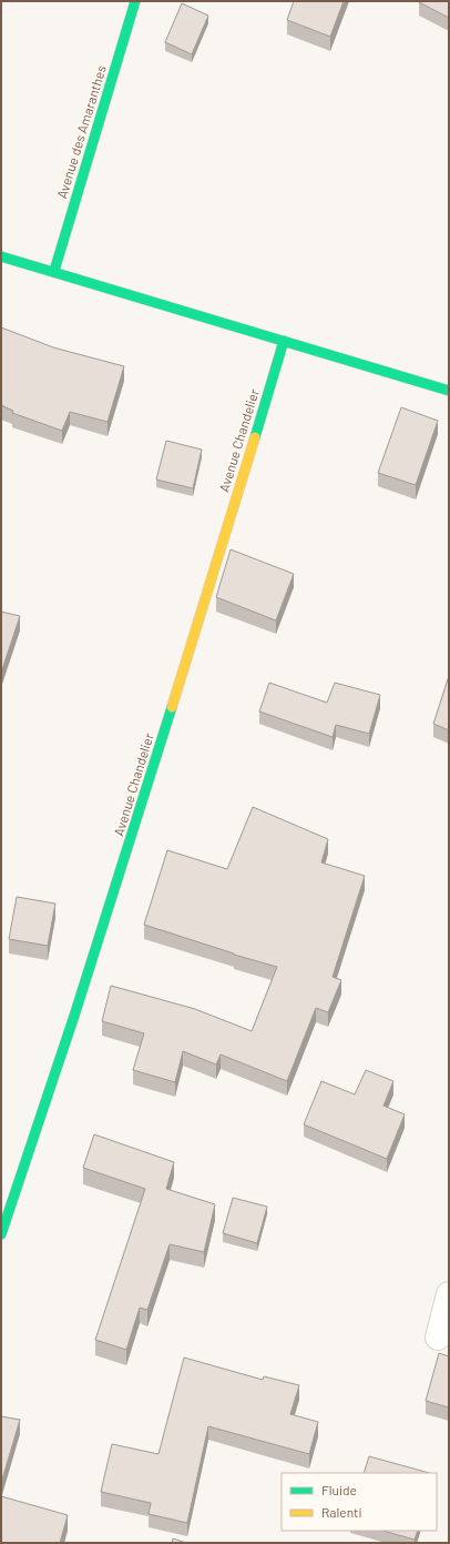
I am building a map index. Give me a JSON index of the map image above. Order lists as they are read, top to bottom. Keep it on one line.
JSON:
{"streets":{"street":["Avenue des Amaranthes","Avenue Chandelier"]},"legend":["Fluide","Ralenti"]}
